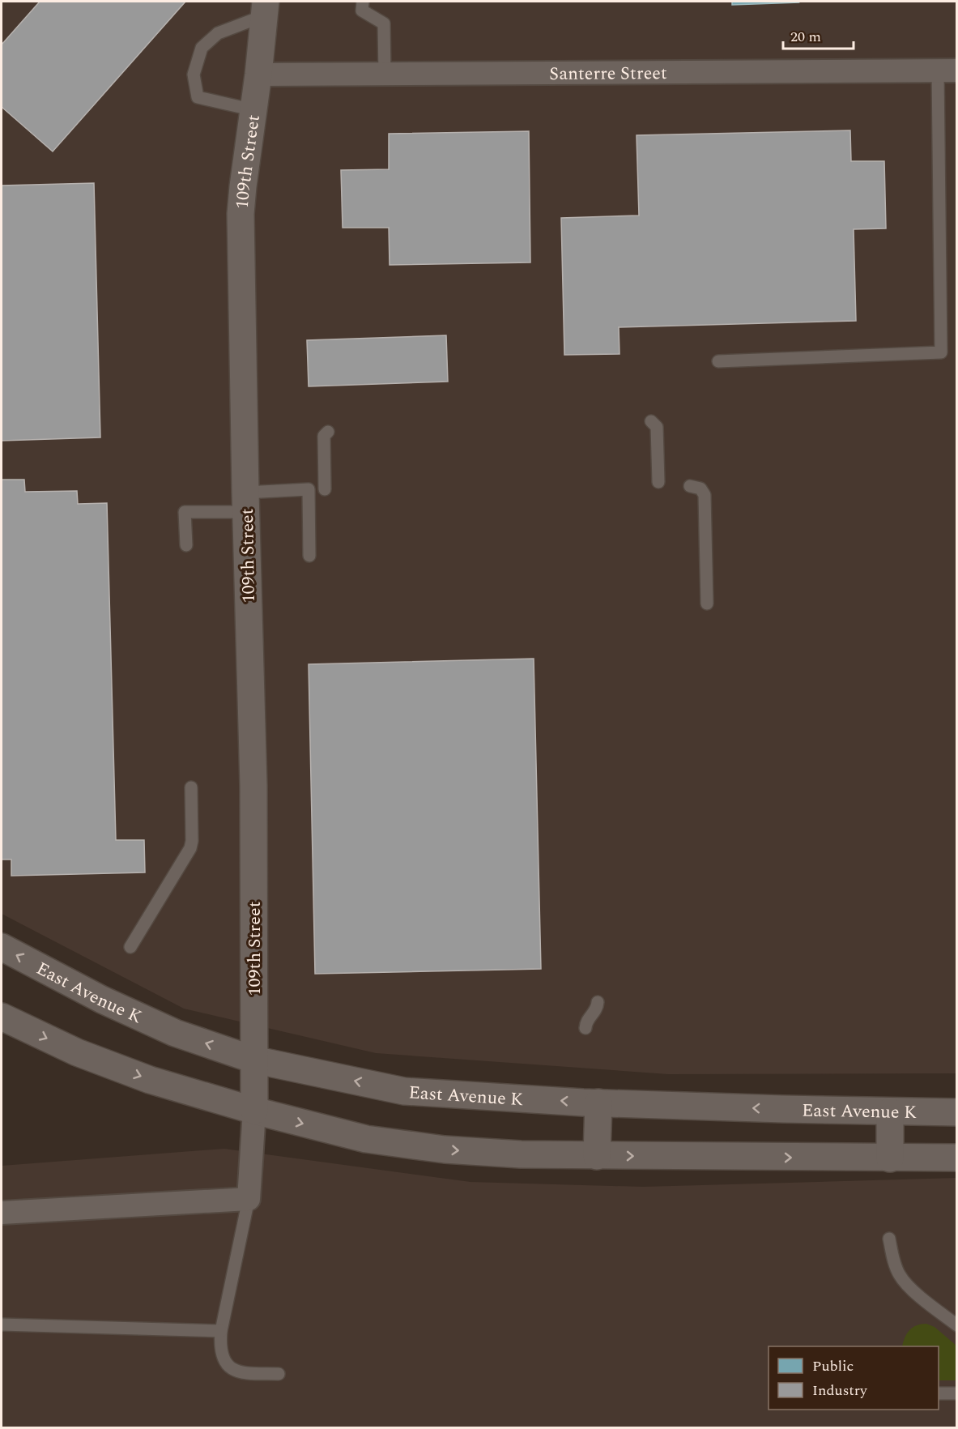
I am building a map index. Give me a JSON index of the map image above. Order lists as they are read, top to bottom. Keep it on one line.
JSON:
{"streets":{"street":["Santerre Street","109th Street","East Avenue K"]},"crossings":[["Santerre Street","109th Street"],["109th Street","East Avenue K"]],"legend":["Public","Industry"],"scale_bar":"20 m"}
